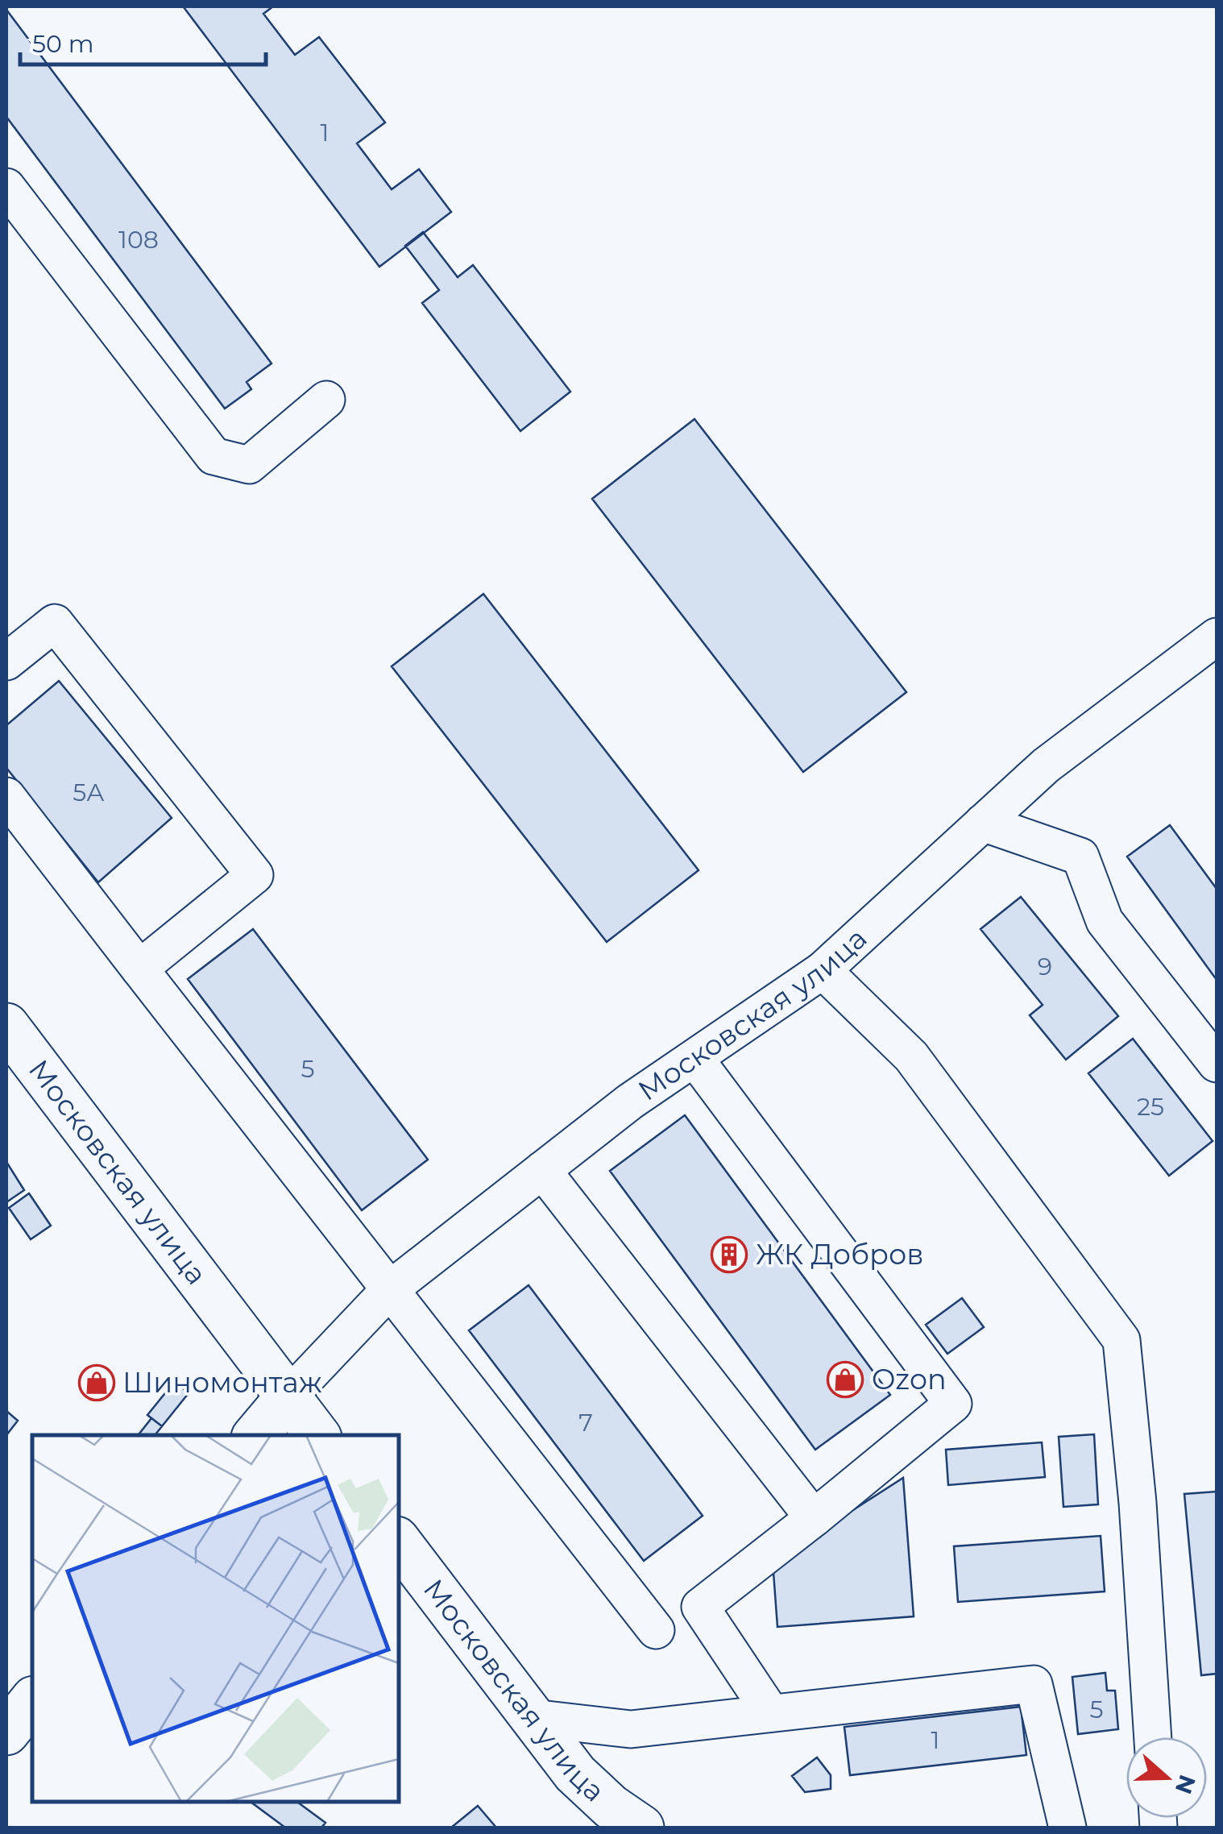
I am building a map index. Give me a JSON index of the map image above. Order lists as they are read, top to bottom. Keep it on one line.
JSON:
{"streets":{"main road":["Московская улица"]},"places":{"building":["ЖК Добров"],"shop":["Ozon","Шиномонтаж"]},"house_numbers":["1","108","5А","9","5","25","7","5","1"],"scale_bar":"50 m","north":"right"}
